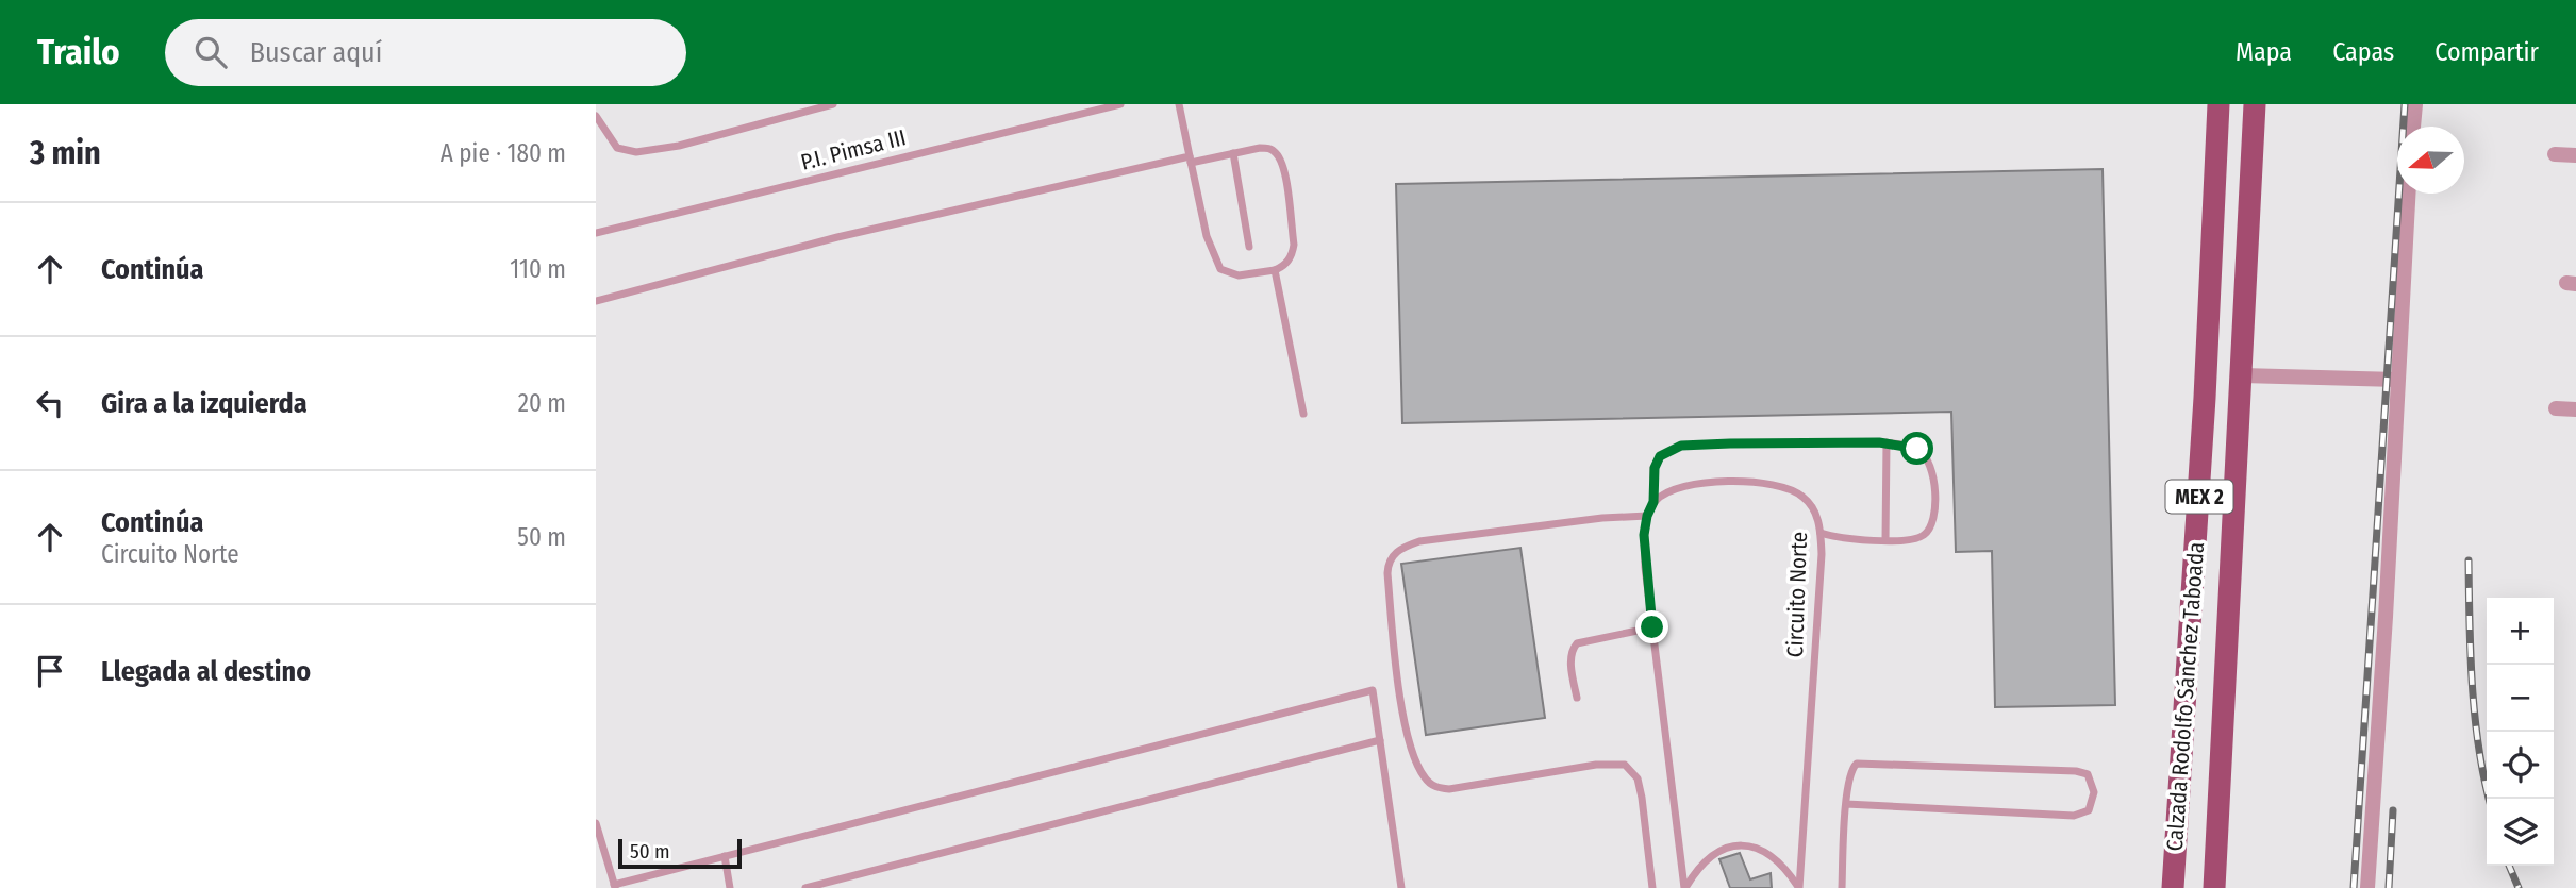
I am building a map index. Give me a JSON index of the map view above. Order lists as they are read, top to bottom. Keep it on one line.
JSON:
{"streets":{"main road":["MEX 2","Calzada Rodolfo Sánchez Taboada"],"lane":["P.I. Pimsa III","Circuito Norte"]},"scale_bar":"50 m","north":"left","page":{"header":"Trailo","search":"Buscar aquí","nav":["Mapa","Capas","Compartir"],"heading":["3 min","A pie · 180 m"],"list":[["Continúa","110 m"],["Gira a la izquierda","20 m"],["Continúa","Circuito Norte","50 m"],"Llegada al destino"],"map_buttons":["+","−"],"scale":"50 m"}}
